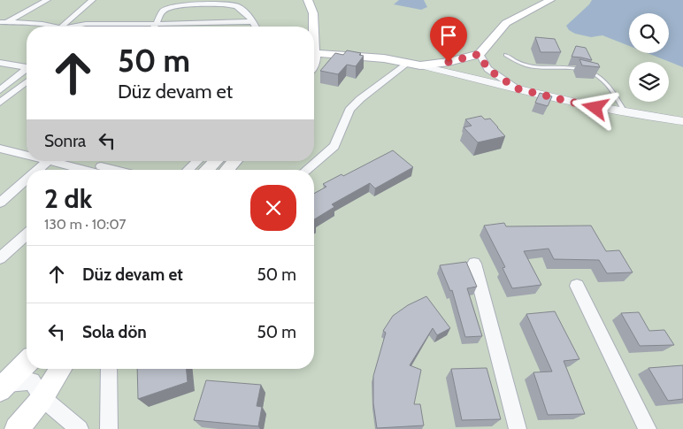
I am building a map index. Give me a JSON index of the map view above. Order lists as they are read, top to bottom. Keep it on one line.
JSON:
{"page":{"turn":["50 m","Düz devam et"],"then":"Sonra","heading":["2 dk","130 m · 10:07"],"list":[{"name":"Düz devam et","value":"50 m"},{"name":"Sola dön","value":"50 m"}]}}
